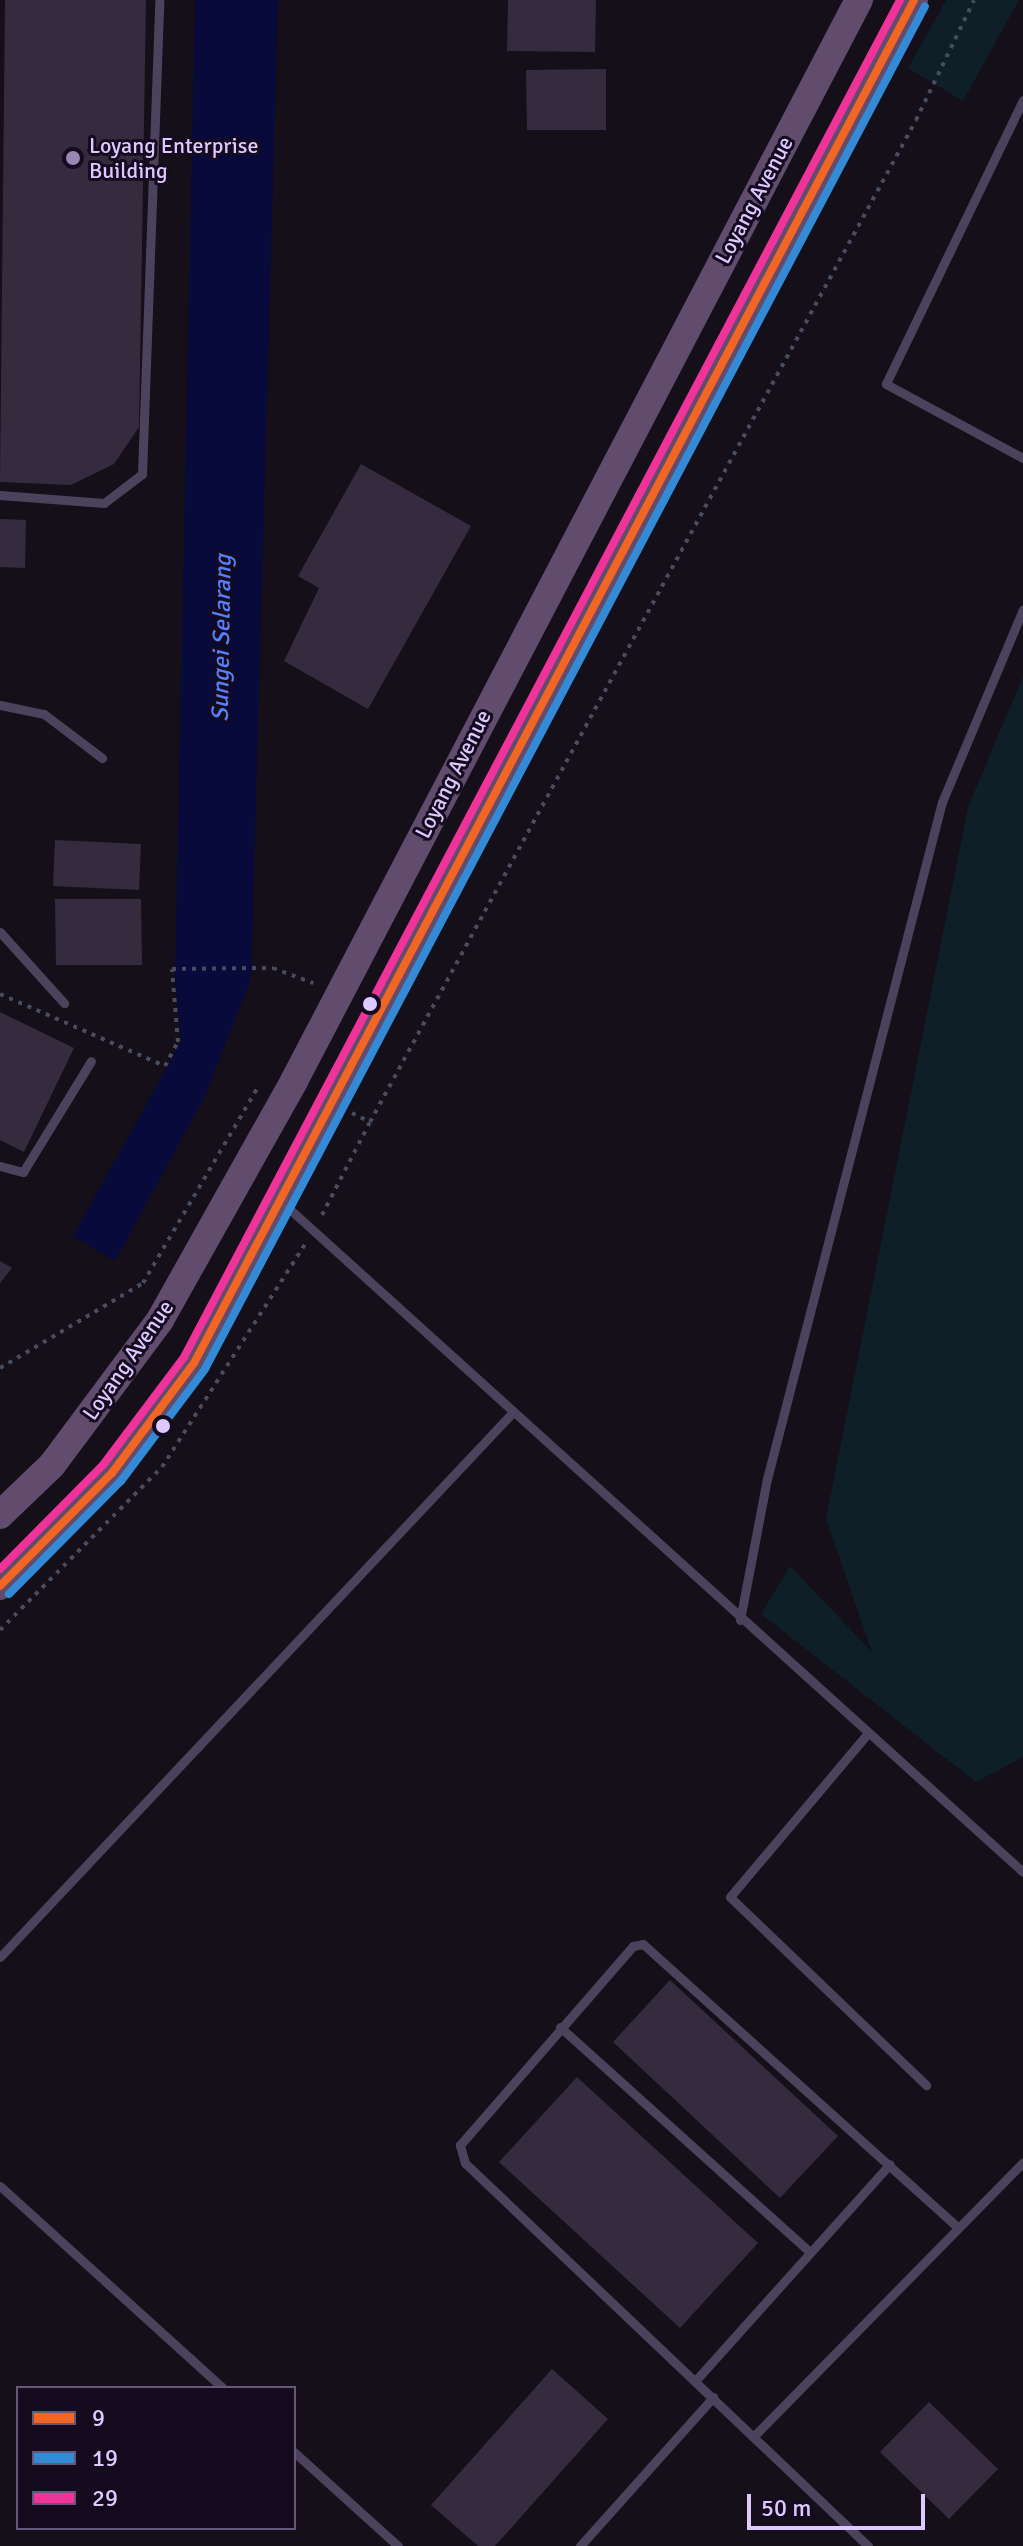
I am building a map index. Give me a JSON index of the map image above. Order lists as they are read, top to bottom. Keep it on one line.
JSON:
{"streets":{"main road":["Loyang Avenue"]},"water":["Sungei Selarang"],"places":["Loyang Enterprise Building"],"lines":["transit line 9","transit line 29","transit line 19"],"legend":["9","19","29"],"scale_bar":"50 m"}
